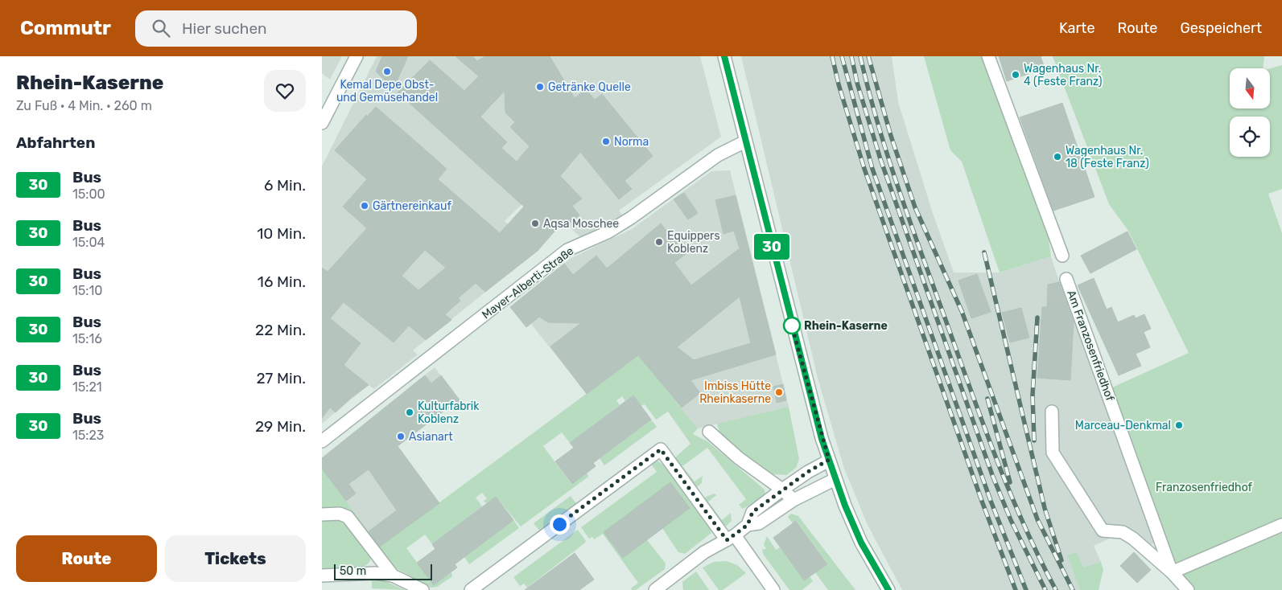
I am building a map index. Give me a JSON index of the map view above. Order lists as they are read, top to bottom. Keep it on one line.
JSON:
{"streets":{"street":["Mayer-Alberti-Straße","Am Franzosenfriedhof"]},"parks":["Franzosenfriedhof"],"places":["Kemal Depe Obst- und Gemüsehandel","Wagenhaus Nr. 4 (Feste Franz)","Getränke Quelle","Norma","Wagenhaus Nr. 18 (Feste Franz)","Gärtnereinkauf","Aqsa Moschee","Equippers Koblenz","Rhein-Kaserne","Imbiss Hütte Rheinkaserne","Kulturfabrik Koblenz","Marceau-Denkmal","Asianart"],"lines":["bus line 30"],"scale_bar":"50 m","north":"bottom","page":{"header":"Commutr","search":"Hier suchen","nav":["Karte","Route","Gespeichert"],"heading":[["Rhein-Kaserne","Zu Fuß · 4 Min. · 260 m"],"Abfahrten"],"on_map":"30","list":[{"mark":"30","name":"Bus","note":"15:00","value":"6 Min."},{"mark":"30","name":"Bus","note":"15:04","value":"10 Min."},{"mark":"30","name":"Bus","note":"15:10","value":"16 Min."},{"mark":"30","name":"Bus","note":"15:16","value":"22 Min."},{"mark":"30","name":"Bus","note":"15:21","value":"27 Min."},{"mark":"30","name":"Bus","note":"15:23","value":"29 Min."}],"buttons":["Route","Tickets"],"scale":"50 m"}}
